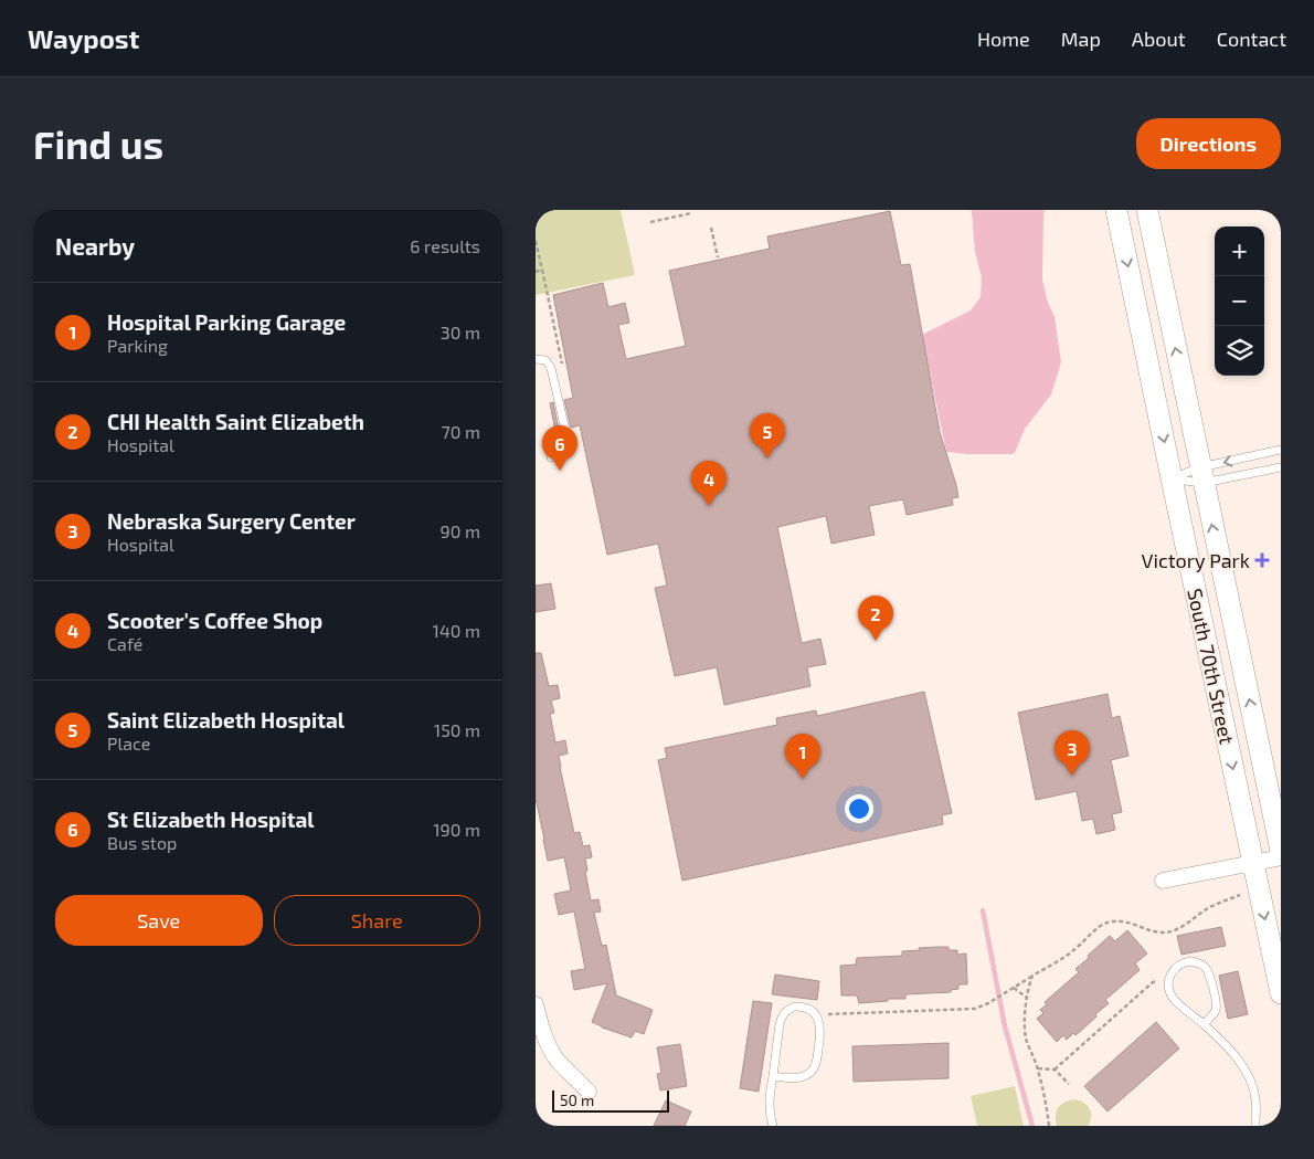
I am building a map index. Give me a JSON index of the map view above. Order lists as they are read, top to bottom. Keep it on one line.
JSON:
{"streets":{"main road":["South 70th Street"]},"places":{"health":["Victory Park"]},"scale_bar":"50 m","page":{"header":"Waypost","nav":["Home","Map","About","Contact"],"buttons":["Directions",["Save","Share"]],"title":"Find us","heading":["Nearby","6 results"],"map_buttons":["+","−"],"list":[{"mark":"1","name":"Hospital Parking Garage","note":"Parking","value":"30 m"},{"mark":"2","name":"CHI Health Saint Elizabeth","note":"Hospital","value":"70 m"},{"mark":"3","name":"Nebraska Surgery Center","note":"Hospital","value":"90 m"},{"mark":"4","name":"Scooter's Coffee Shop","note":"Café","value":"140 m"},{"mark":"5","name":"Saint Elizabeth Hospital","note":"Place","value":"150 m"},{"mark":"6","name":"St Elizabeth Hospital","note":"Bus stop","value":"190 m"}],"pins":["5","6","4","2","3","1"],"scale":"50 m"}}
